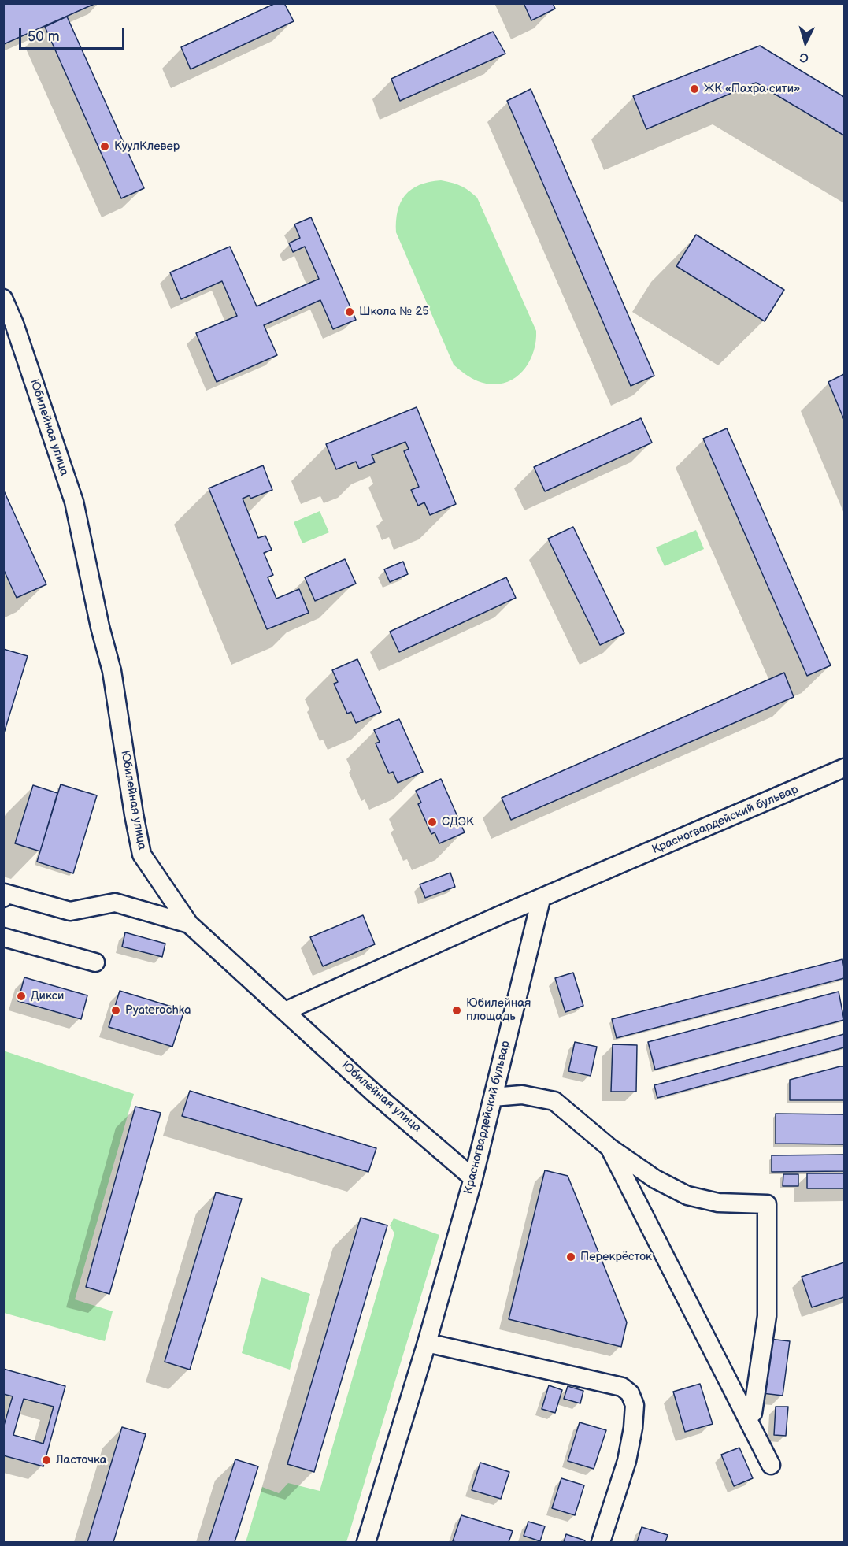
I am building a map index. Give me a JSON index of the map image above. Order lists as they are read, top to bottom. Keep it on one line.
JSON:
{"streets":{"street":["Юбилейная улица","Красногвардейский бульвар"]},"crossings":[["Юбилейная улица","Красногвардейский бульвар"]],"places":["ЖК «Пахра сити»","КуулКлевер","Школа № 25","СДЭК","Дикси","Pyaterochka","Юбилейная площадь","Перекрёсток","Ласточка"],"scale_bar":"50 m","north":"bottom"}
